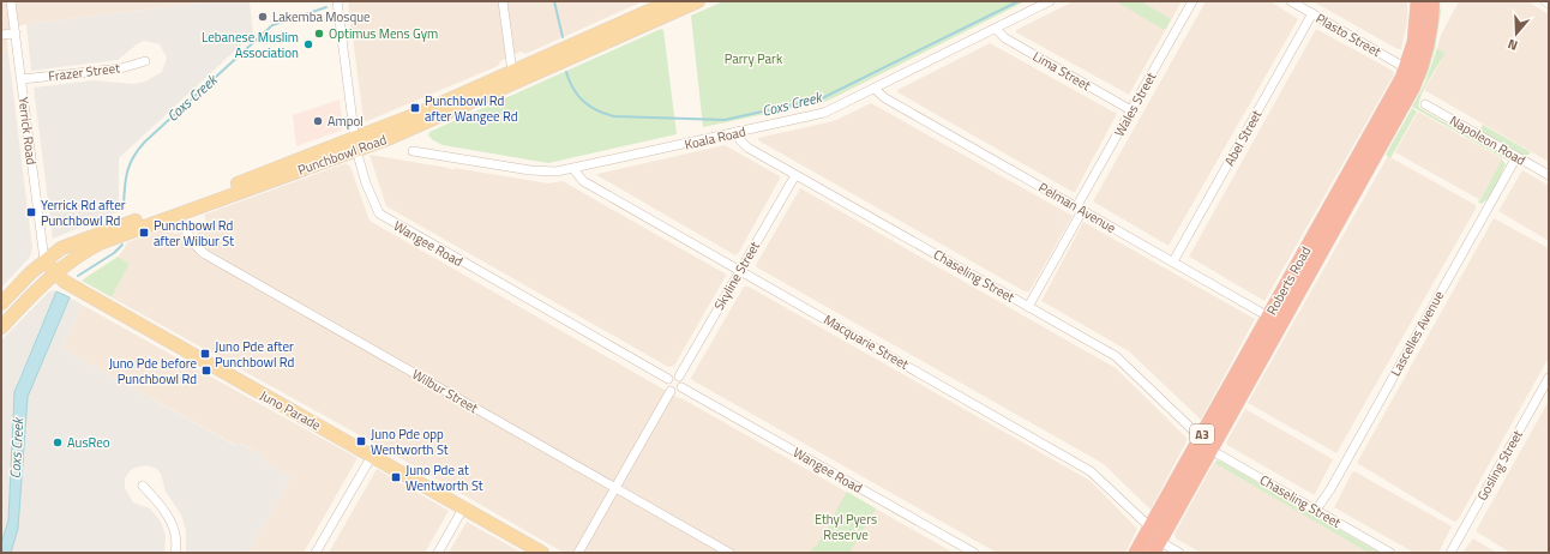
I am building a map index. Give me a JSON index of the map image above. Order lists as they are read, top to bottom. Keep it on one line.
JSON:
{"streets":{"highway":["Roberts Road","A3"],"main road":["Punchbowl Road","Juno Parade"],"street":["Plasto Street","Lima Street","Frazer Street","Wales Street","Yerrick Road","Koala Road","Abel Street","Napoleon Road","Pelman Avenue","Wangee Road","Skyline Street","Chaseling Street","Lascelles Avenue","Macquarie Street","Wilbur Street","Gosling Street"]},"crossings":[["Plasto Street","Abel Street"],["Plasto Street","Roberts Road"],["Lima Street","Wales Street"],["Lima Street","Koala Road"],["Frazer Street","Yerrick Road"],["Wales Street","Pelman Avenue"],["Wales Street","Chaseling Street"],["Yerrick Road","Punchbowl Road"],["Yerrick Road","Juno Parade"],["Koala Road","Pelman Avenue"],["Koala Road","Chaseling Street"],["Koala Road","Macquarie Street"],["Abel Street","Pelman Avenue"],["Napoleon Road","Lascelles Avenue"],["Punchbowl Road","Wangee Road"],["Punchbowl Road","Wilbur Street"],["Punchbowl Road","Juno Parade"],["Pelman Avenue","Roberts Road"],["Wangee Road","Skyline Street"],["Skyline Street","Chaseling Street"],["Skyline Street","Macquarie Street"],["Chaseling Street","Roberts Road"],["Chaseling Street","Lascelles Avenue"],["Roberts Road","Macquarie Street"]],"water":["Coxs Creek"],"parks":["Parry Park","Ethyl Pyers Reserve"],"places":{"other":["Lakemba Mosque","Optimus Mens Gym","Lebanese Muslim Association","Ampol","AusReo"],"transit":["Punchbowl Rd after Wangee Rd","Yerrick Rd after Punchbowl Rd","Punchbowl Rd after Wilbur St","Juno Pde after Punchbowl Rd","Juno Pde before Punchbowl Rd","Juno Pde opp Wentworth St","Juno Pde at Wentworth St"]},"north":"bottom"}
